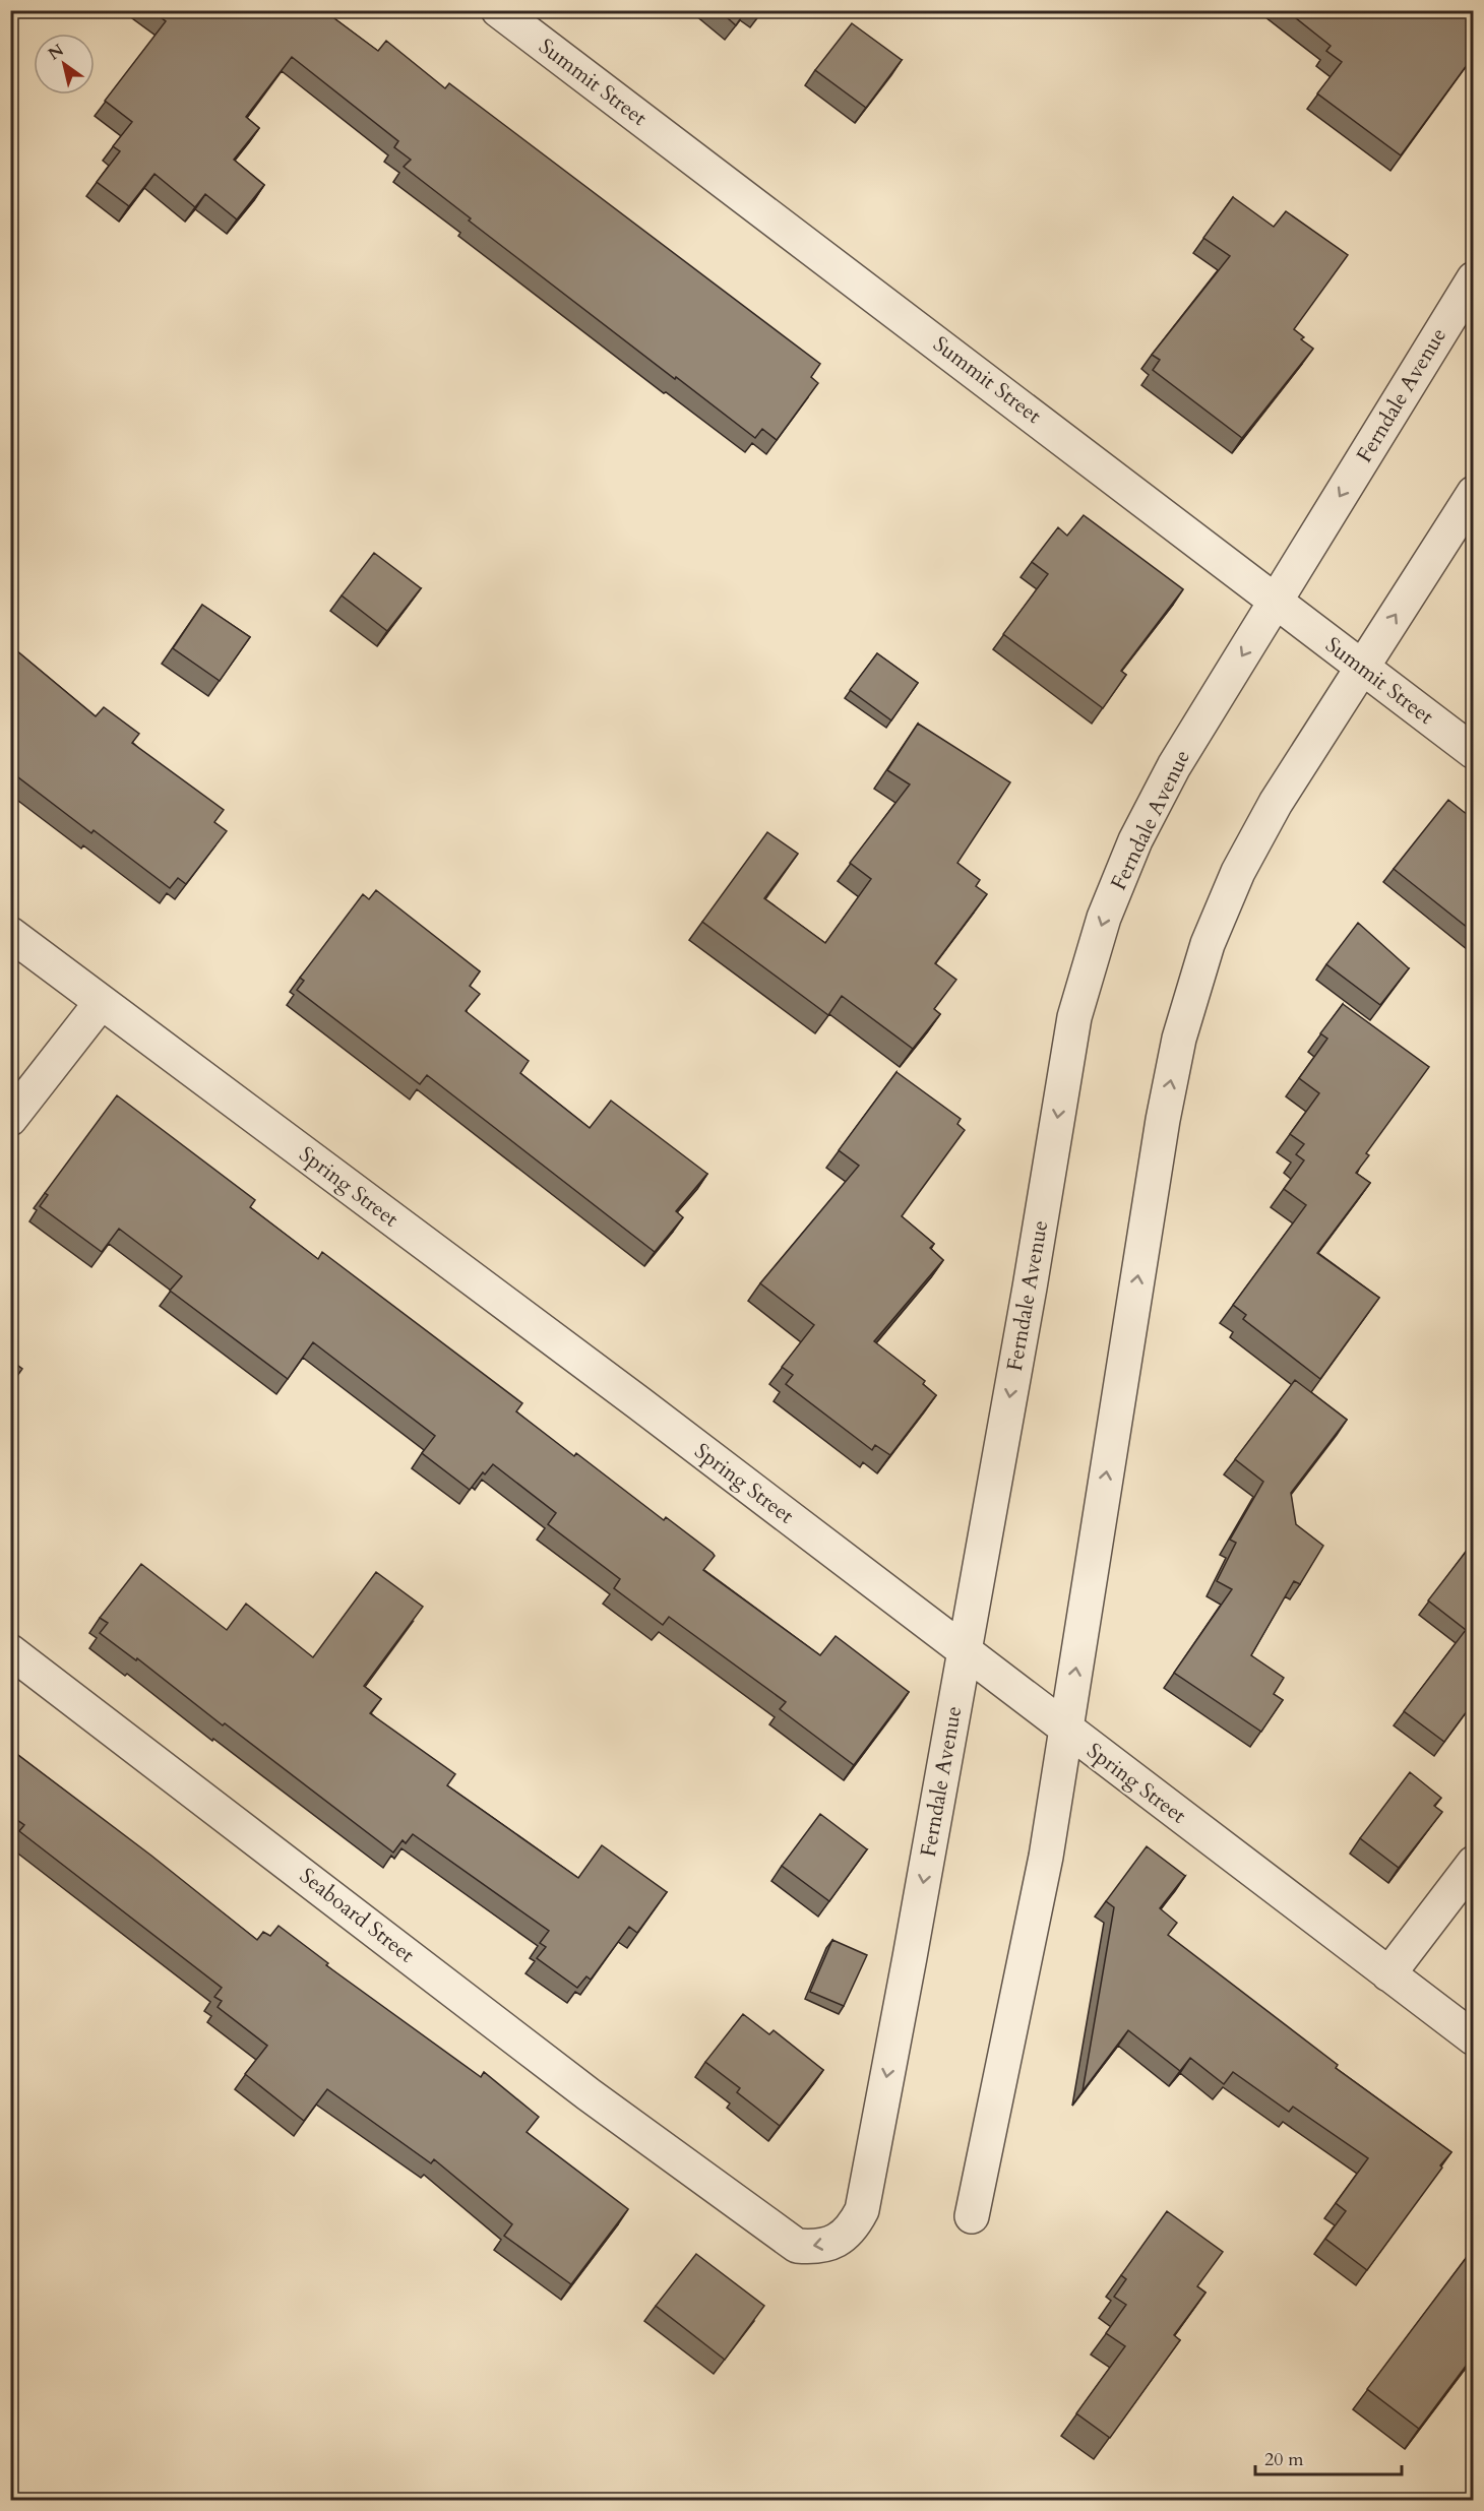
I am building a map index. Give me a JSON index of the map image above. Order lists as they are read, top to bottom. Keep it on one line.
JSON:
{"streets":{"street":["Summit Street","Ferndale Avenue","Spring Street","Seaboard Street"]},"crossings":[["Summit Street","Ferndale Avenue"],["Ferndale Avenue","Spring Street"],["Ferndale Avenue","Seaboard Street"]],"scale_bar":"20 m","north":"top left"}
